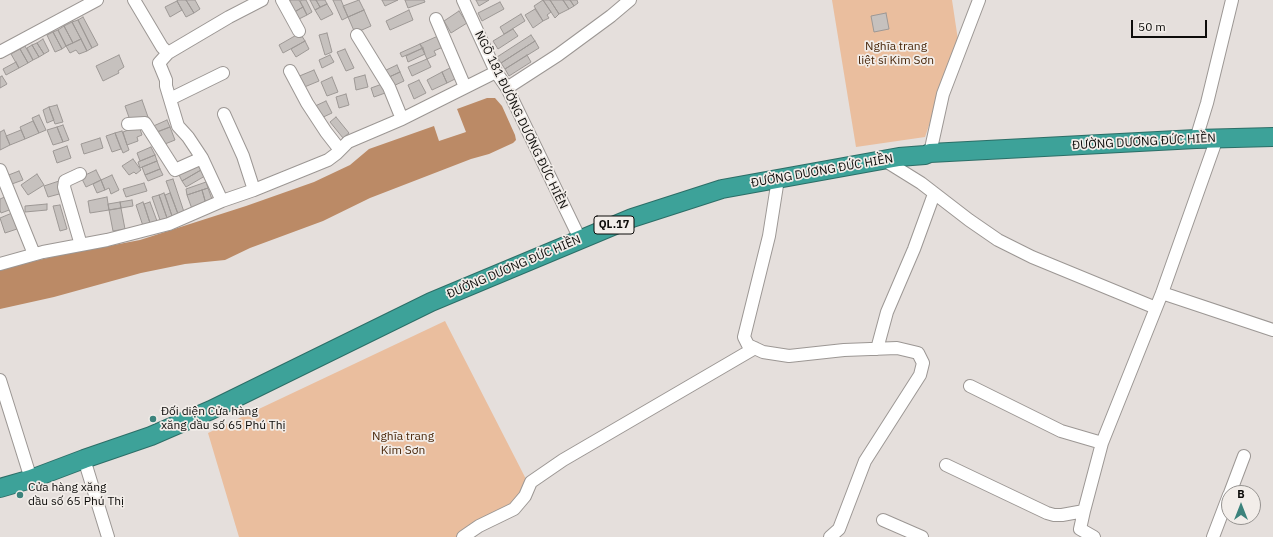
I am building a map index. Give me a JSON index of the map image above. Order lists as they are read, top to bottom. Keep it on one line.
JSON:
{"streets":{"highway":["ĐƯỜNG DƯƠNG ĐỨC HIỀN","QL.17"],"street":["NGÕ 181 ĐƯỜNG DƯƠNG ĐỨC HIỀN"]},"crossings":[["NGÕ 181 ĐƯỜNG DƯƠNG ĐỨC HIỀN","ĐƯỜNG DƯƠNG ĐỨC HIỀN"]],"parks":["Nghĩa trang liệt sĩ Kim Sơn","Nghĩa trang Kim Sơn"],"places":["Đối diện Cửa hàng xăng dầu số 65 Phú Thị","Cửa hàng xăng dầu số 65 Phú Thị"],"scale_bar":"50 m","north":"top"}
